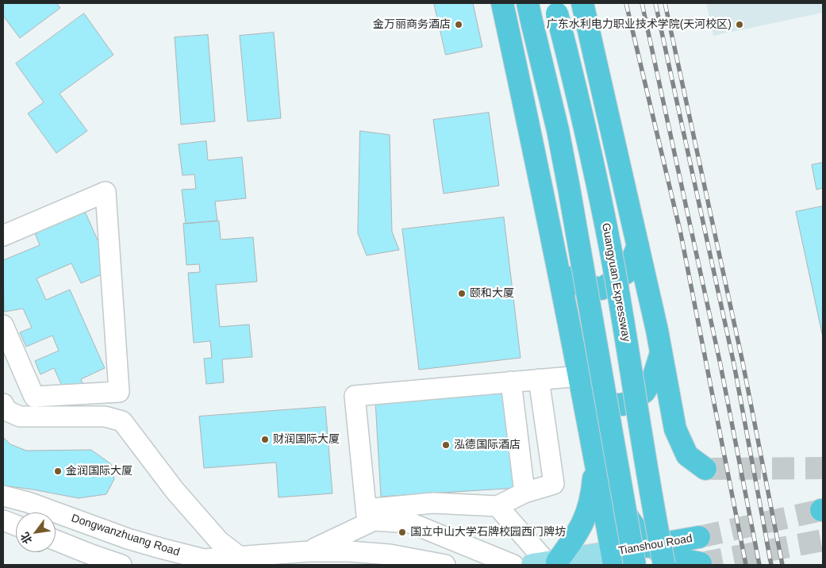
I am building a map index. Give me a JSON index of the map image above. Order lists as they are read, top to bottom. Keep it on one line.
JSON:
{"streets":{"highway":["Guangyuan Expressway","Tianshou Road"],"street":["Dongwanzhuang Road"]},"crossings":[["Guangyuan Expressway","Tianshou Road"]],"places":["金万丽商务酒店","广东水利电力职业技术学院(天河校区)","颐和大厦","财润国际大厦","泓德国际酒店","金润国际大厦","国立中山大学石牌校园西门牌坊"],"north":"bottom left"}
